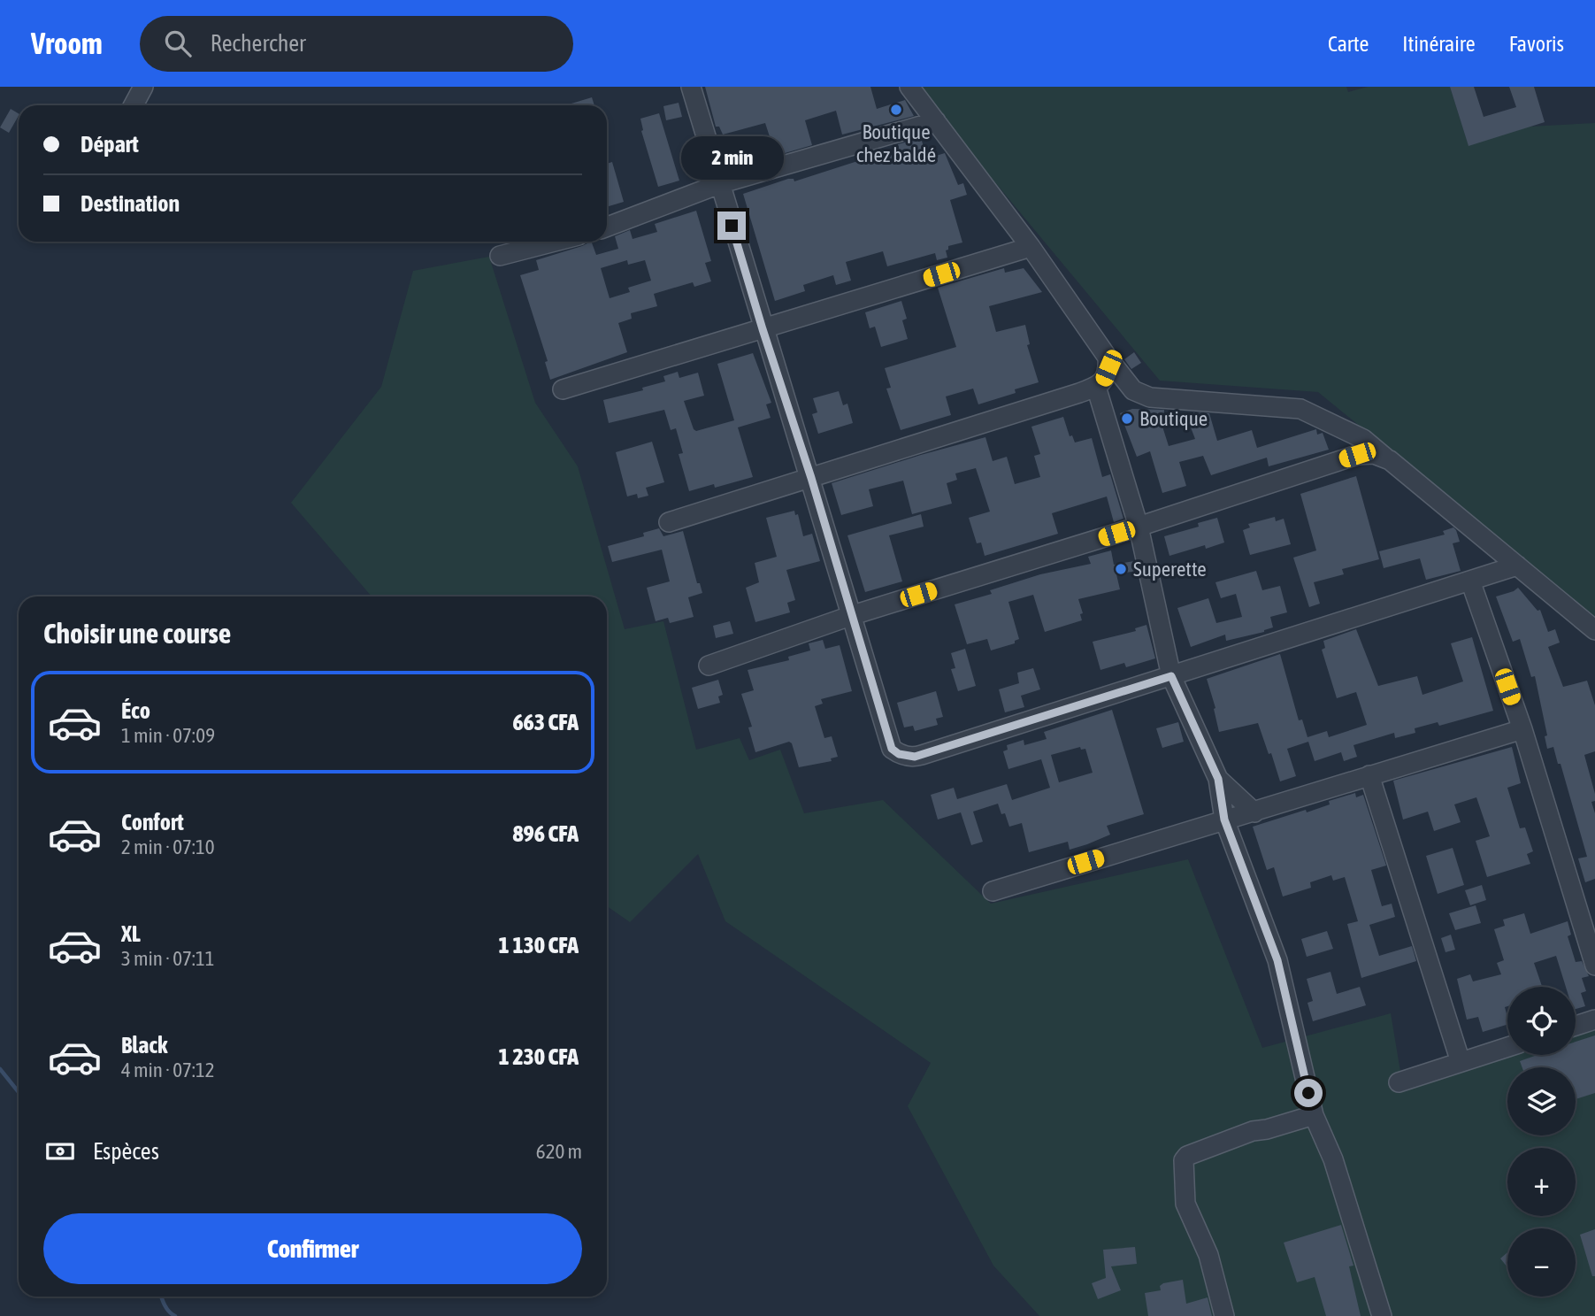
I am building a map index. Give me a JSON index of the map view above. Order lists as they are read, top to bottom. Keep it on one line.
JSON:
{"places":["Boutique chez baldé","Boutique","Superette"],"page":{"header":"Vroom","search":"Rechercher","nav":["Carte","Itinéraire","Favoris"],"banner":["Départ","Destination"],"bubble":"2 min","heading":"Choisir une course","list":[{"name":"Éco","note":"1 min · 07:09","value":"663 CFA"},{"name":"Confort","note":"2 min · 07:10","value":"896 CFA"},{"name":"XL","note":"3 min · 07:11","value":"1 130 CFA"},{"name":"Black","note":"4 min · 07:12","value":"1 230 CFA"}],"map_buttons":["+","−"],"pay":["Espèces","620 m"],"buttons":"Confirmer"}}
